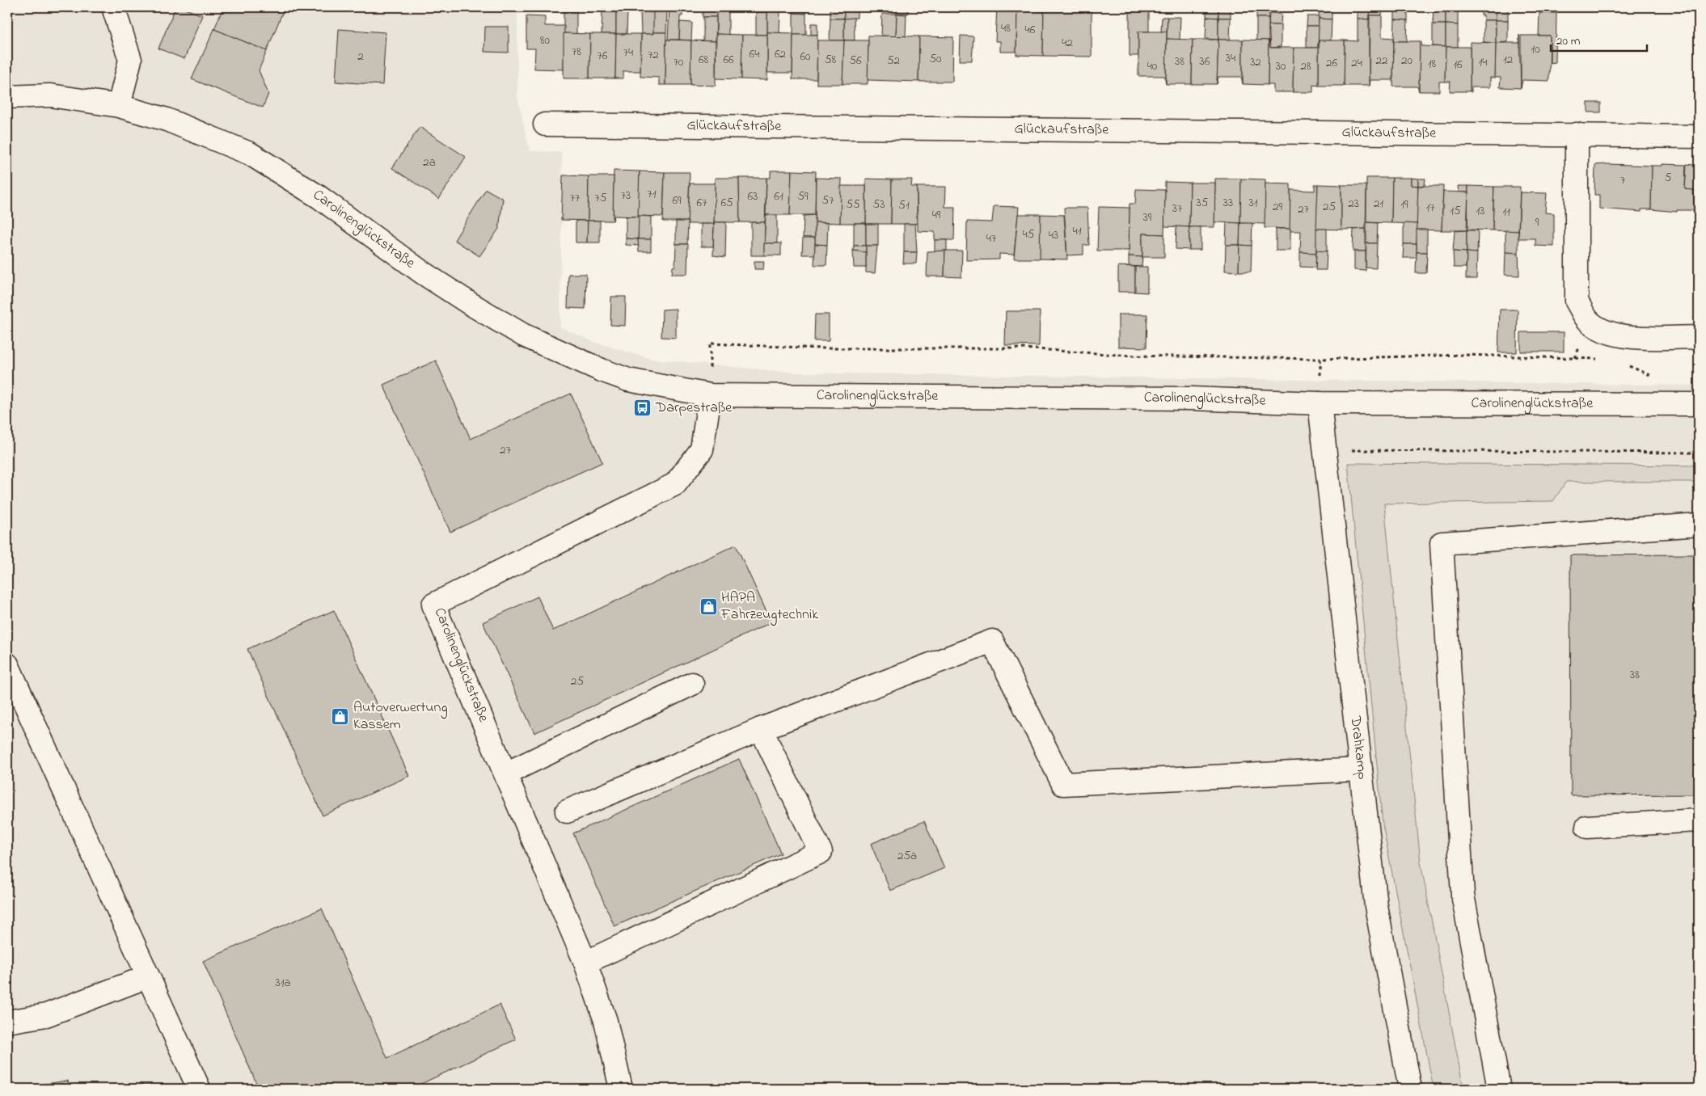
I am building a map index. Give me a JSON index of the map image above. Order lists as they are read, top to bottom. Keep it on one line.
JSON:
{"streets":{"street":["Glückaufstraße","Carolinenglückstraße","Drahkamp"]},"crossings":[["Carolinenglückstraße","Drahkamp"]],"places":{"bus stop":["Darpestraße"],"shop":["HAPA Fahrzeugtechnik","Autoverwertung Kassem"]},"house_numbers":["48","46","80","42","10","78","74","64","62","72","76","2","60","34","50","68","66","58","12","56","52","22","20","38","36","70","32","14","26","24","18","16","40","30","28","2a","5","7","71","73","63","61","59","77","75","69","57","67","65","35","33","31","23","21","55","53","19","51","29","25","17","37","27","15","13","11","49","39","9","41","45","43","47","27","38","25","25a","31a"],"scale_bar":"20 m"}
